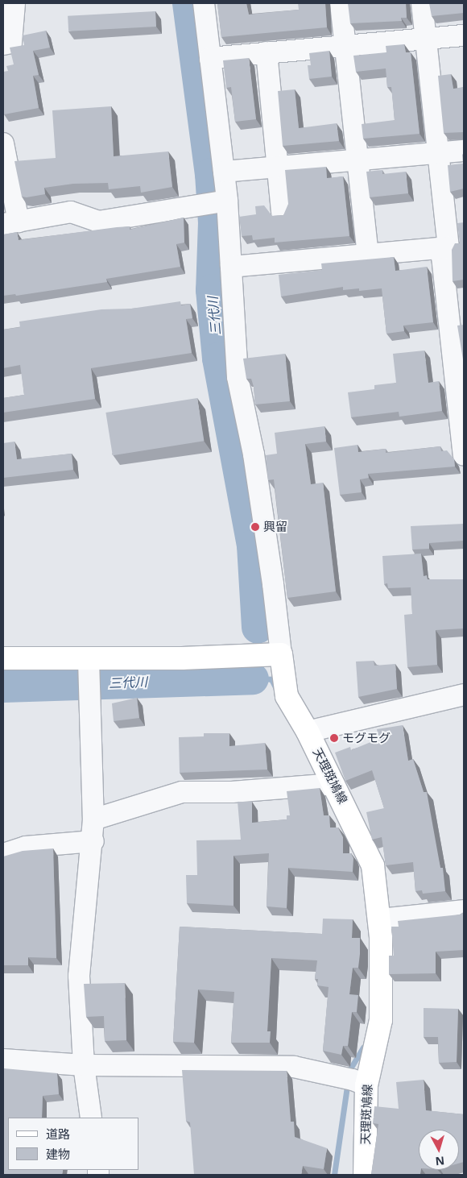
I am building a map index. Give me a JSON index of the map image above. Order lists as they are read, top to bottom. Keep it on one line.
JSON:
{"streets":{"main road":["天理斑鳩線"]},"water":["三代川"],"places":["興留","モグモグ"],"legend":["道路","建物"],"north":"bottom"}
